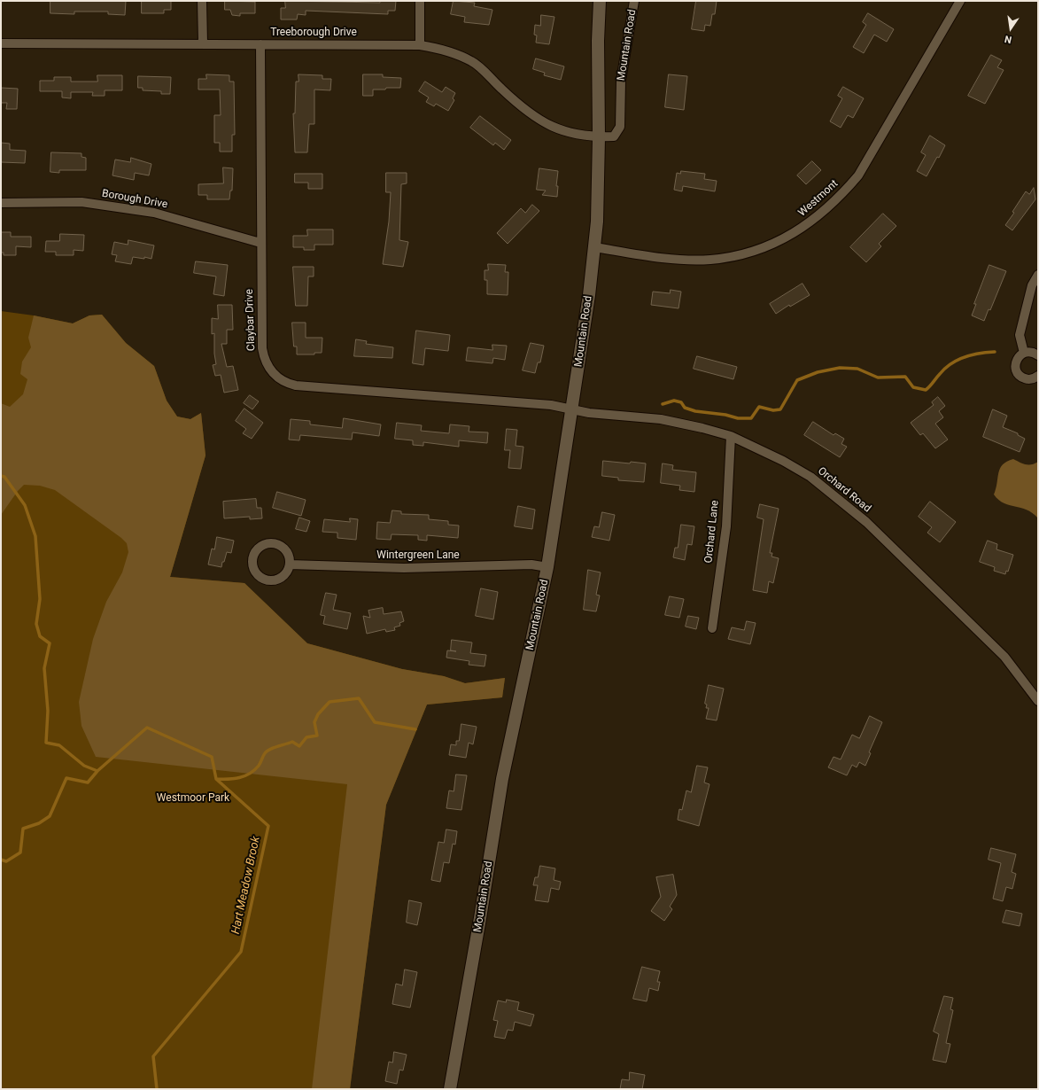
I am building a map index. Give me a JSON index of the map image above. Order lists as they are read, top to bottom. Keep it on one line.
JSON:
{"streets":{"main road":["Mountain Road"],"street":["Treeborough Drive","Westmont","Borough Drive","Claybar Drive","Orchard Road","Orchard Lane","Wintergreen Lane"]},"crossings":[["Treeborough Drive","Mountain Road"],["Treeborough Drive","Claybar Drive"],["Mountain Road","Westmont"],["Mountain Road","Claybar Drive"],["Mountain Road","Orchard Road"],["Mountain Road","Wintergreen Lane"],["Borough Drive","Claybar Drive"],["Claybar Drive","Orchard Road"],["Orchard Road","Orchard Lane"]],"water":["Hart Meadow Brook"],"parks":["Westmoor Park"],"north":"bottom"}
